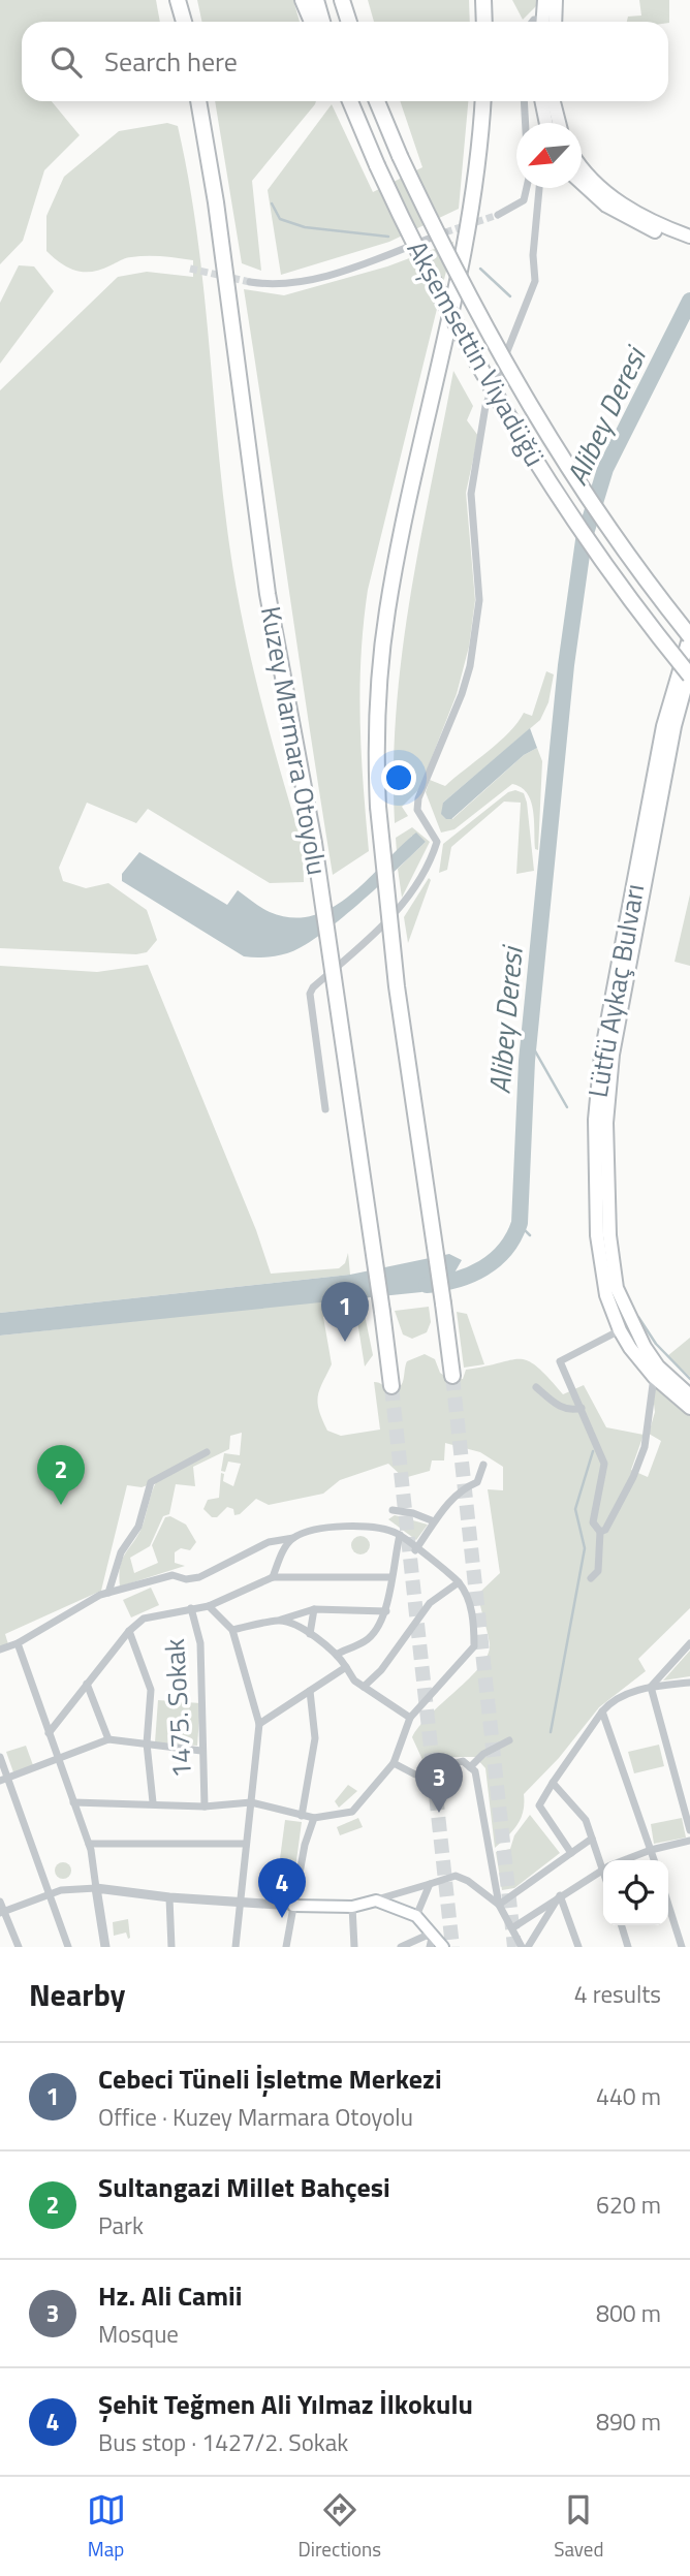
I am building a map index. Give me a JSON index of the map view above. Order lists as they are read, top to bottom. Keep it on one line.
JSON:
{"streets":{"highway":["Akşemsettin Viyadüğü","Kuzey Marmara Otoyolu"],"main road":["Lütfü Aykaç Bulvarı"],"street":["1475. Sokak"]},"crossings":[["Akşemsettin Viyadüğü","Lütfü Aykaç Bulvarı"]],"water":["Alibey Deresi"],"north":"bottom left","page":{"search":"Search here","pins":["1","2","3","4"],"heading":["Nearby","4 results"],"list":[{"mark":"1","name":"Cebeci Tüneli İşletme Merkezi","note":"Office · Kuzey Marmara Otoyolu","value":"440 m"},{"mark":"2","name":"Sultangazi Millet Bahçesi","note":"Park","value":"620 m"},{"mark":"3","name":"Hz. Ali Camii","note":"Mosque","value":"800 m"},{"mark":"4","name":"Şehit Teğmen Ali Yılmaz İlkokulu","note":"Bus stop · 1427/2. Sokak","value":"890 m"}],"nav":["Map","Directions","Saved"]}}
